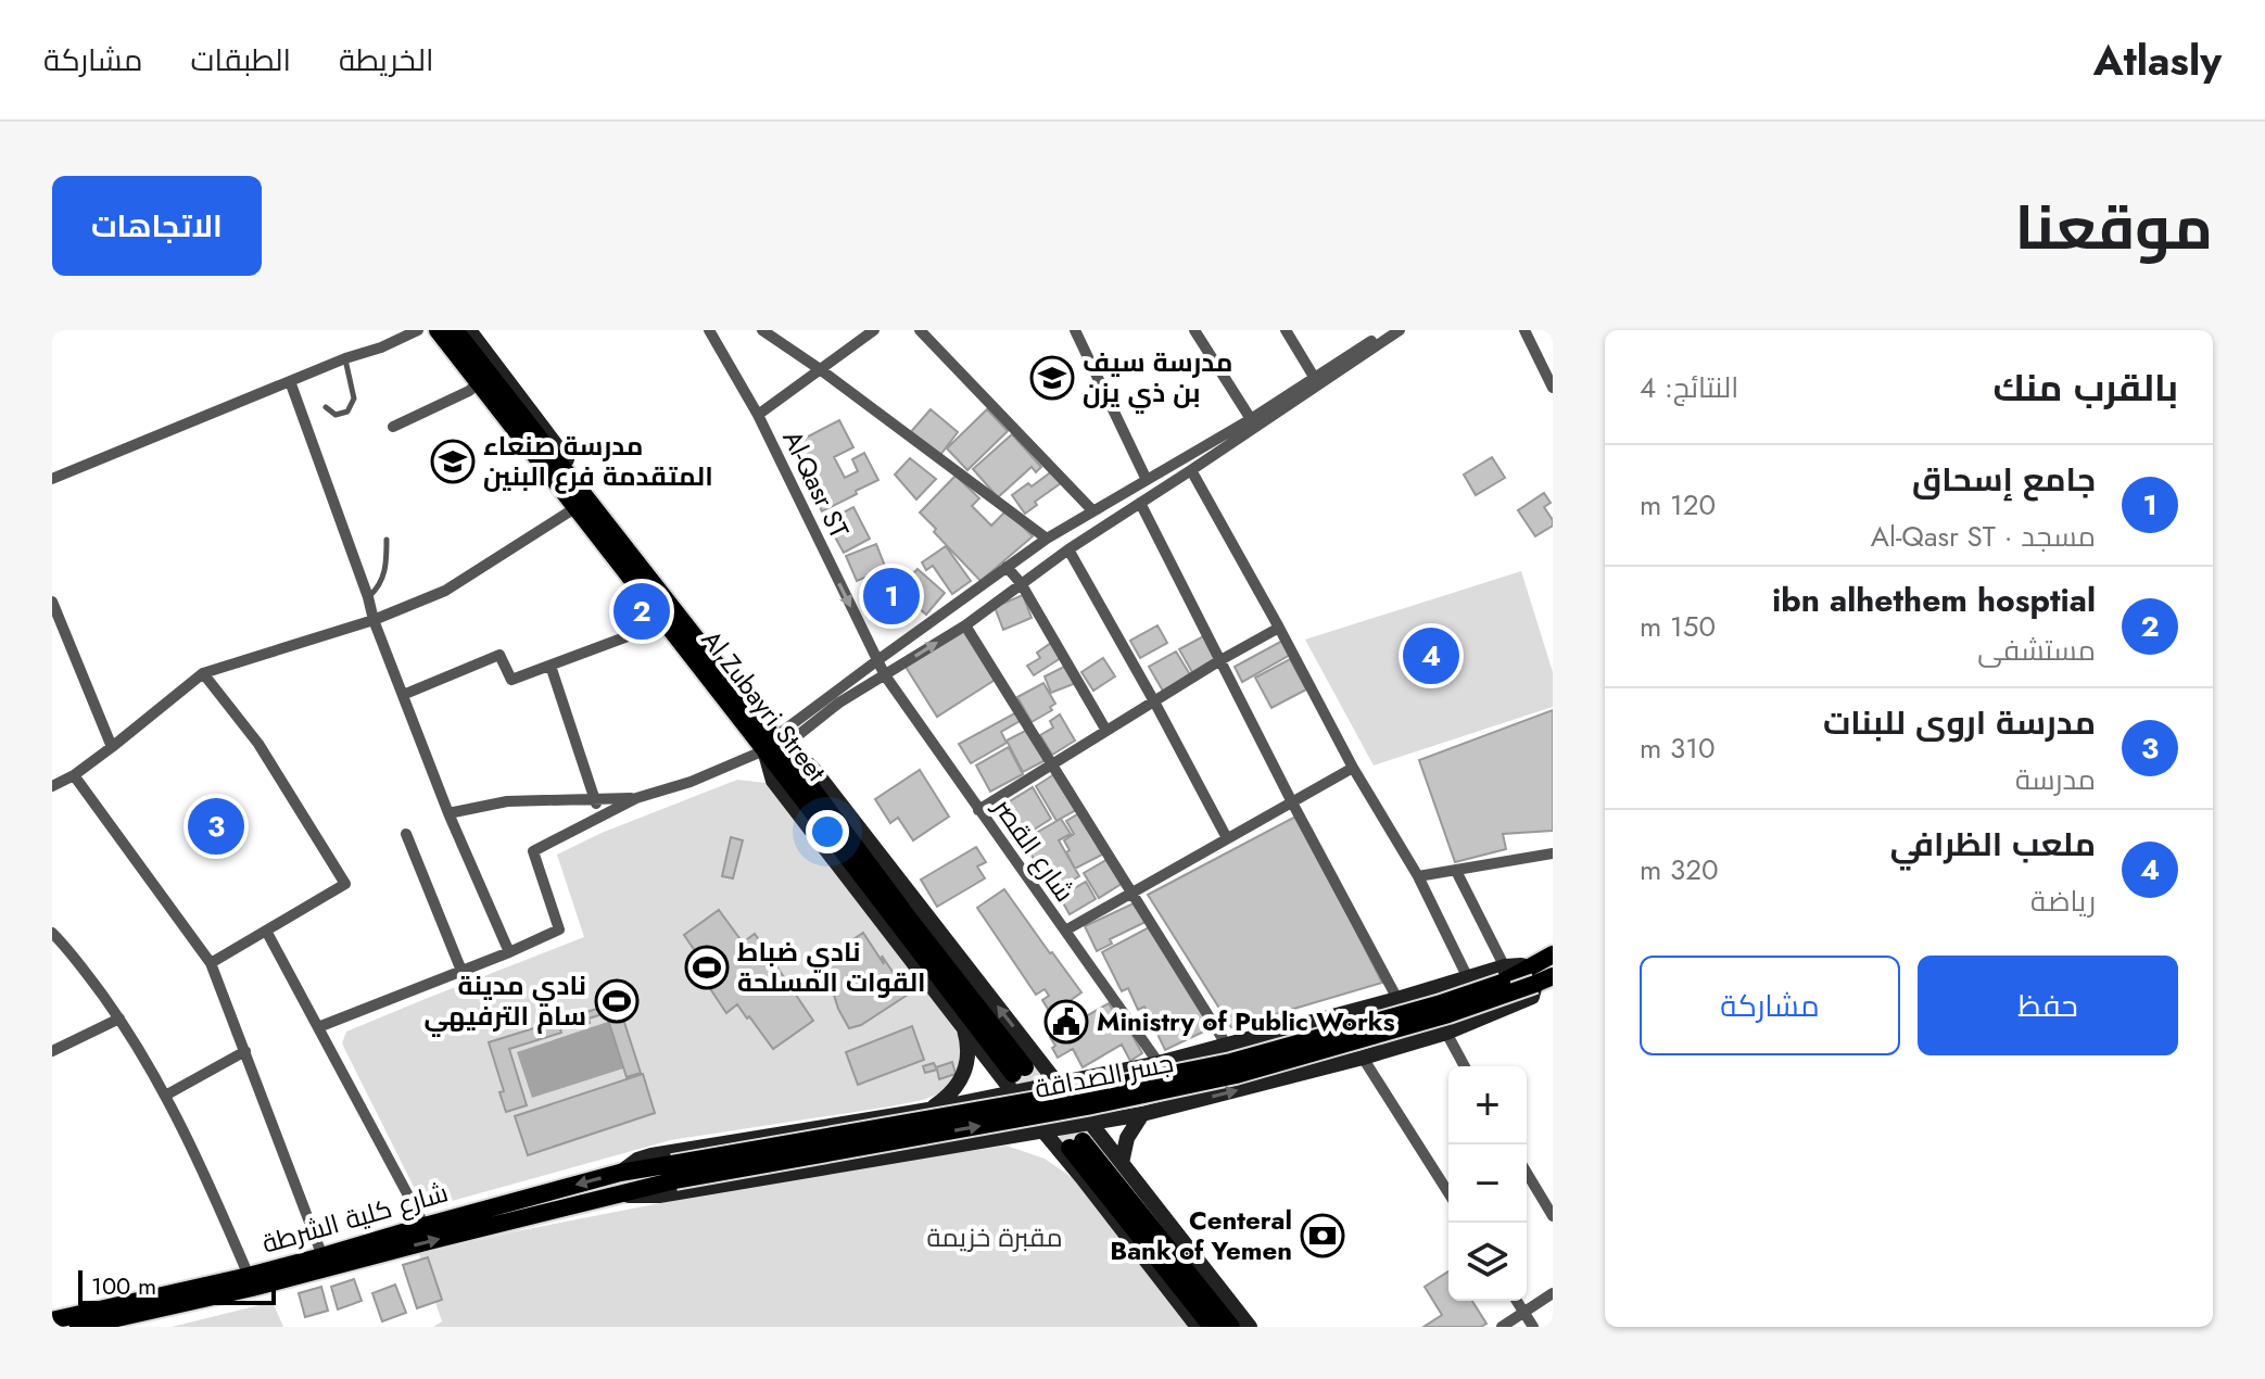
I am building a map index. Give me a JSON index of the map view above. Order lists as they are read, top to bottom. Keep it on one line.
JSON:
{"streets":{"main road":["Al Zubayri Street","جسر الصداقة","شارع كلية الشرطة"],"street":["Al-Qasr ST","شارع القصر"]},"crossings":[["Al-Qasr ST","شارع القصر"],["جسر الصداقة","شارع كلية الشرطة"]],"one_way":["Al-Qasr ST"],"parks":["مقبرة خزيمة"],"places":{"school or university":["مدرسة سيف بن ذي يزن","مدرسة صنعاء المتقدمة فرع البنين"],"sports":["نادي ضباط القوات المسلحة","نادي مدينة سام الترفيهي"],"public building":["Ministry of Public Works"],"bank":["Centeral Bank of Yemen"]},"scale_bar":"100 m","page":{"header":"Atlasly","nav":["الخريطة","الطبقات","مشاركة"],"title":"موقعنا","buttons":["الاتجاهات",["حفظ","مشاركة"]],"heading":["بالقرب منك","النتائج: 4"],"list":[{"mark":"1","name":"جامع إسحاق","note":"مسجد · Al-Qasr ST","value":"120 m"},{"mark":"2","name":"ibn alhethem hosptial","note":"مستشفى","value":"150 m"},{"mark":"3","name":"مدرسة اروى للبنات","note":"مدرسة","value":"310 m"},{"mark":"4","name":"ملعب الظرافي","note":"رياضة","value":"320 m"}],"pins":["1","2","4","3"],"map_buttons":["+","−"],"scale":"100 m"}}
